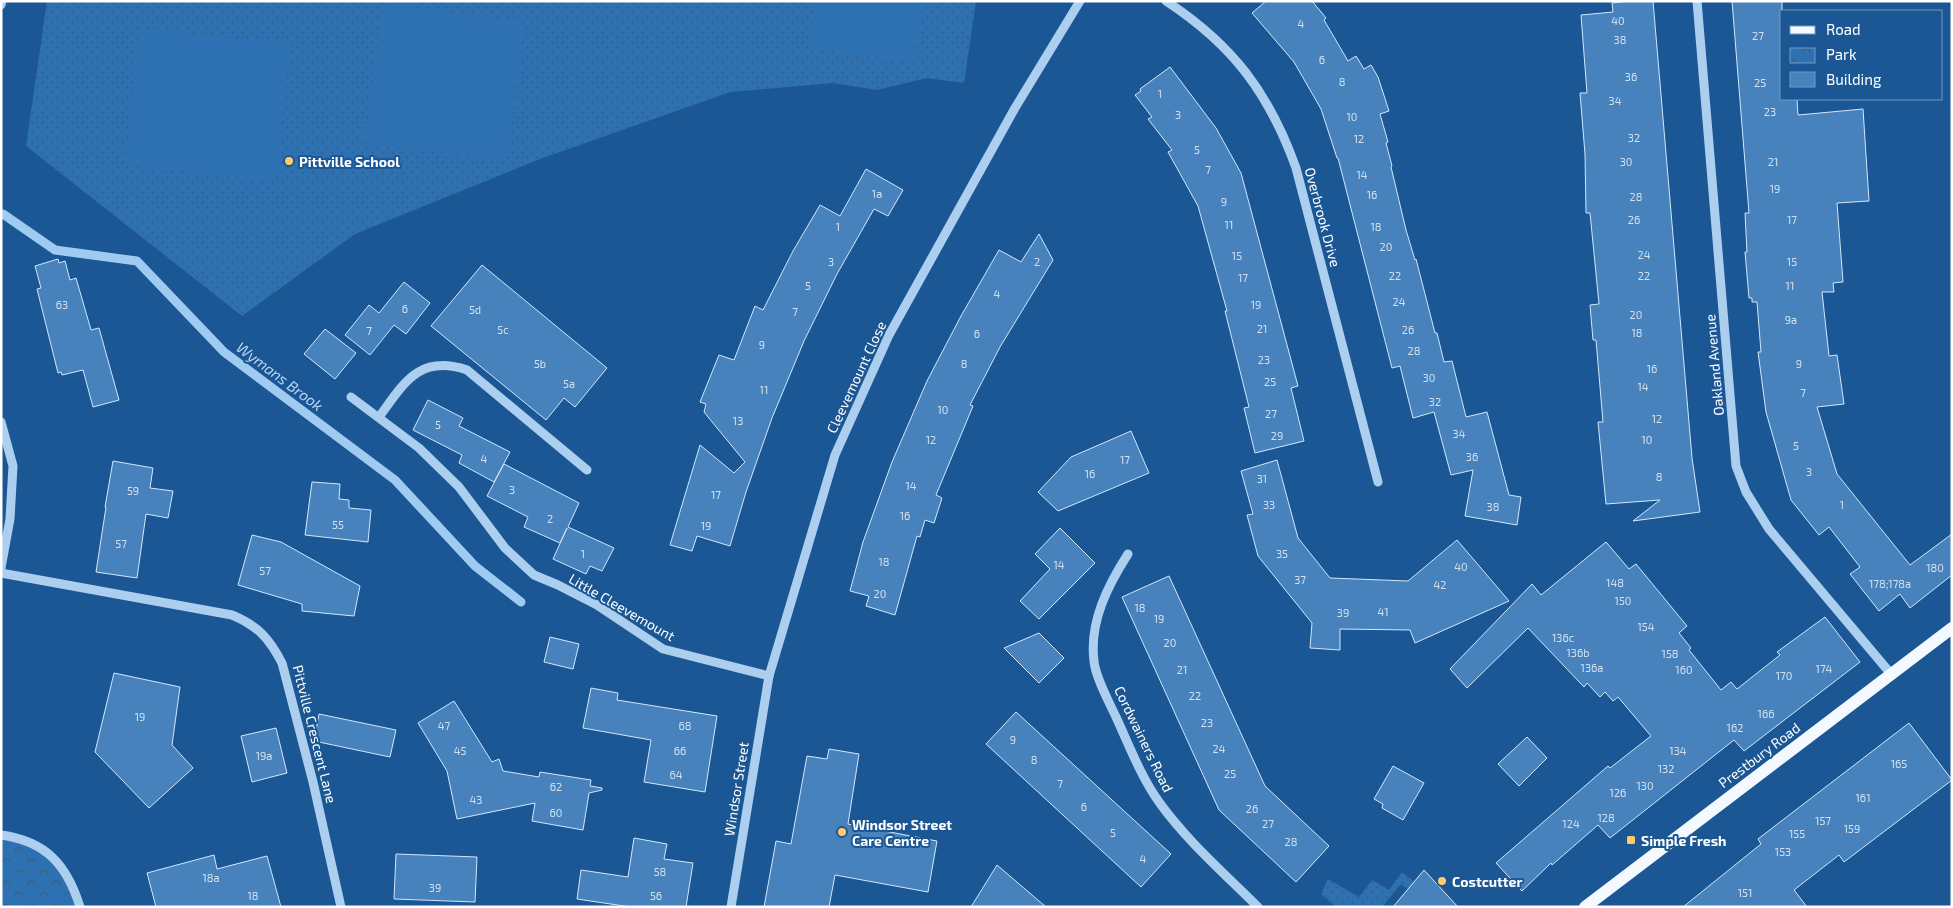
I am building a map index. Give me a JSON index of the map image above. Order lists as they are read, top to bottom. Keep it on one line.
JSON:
{"streets":{"main road":["Prestbury Road"],"street":["Overbrook Drive","Oakland Avenue","Cleevemount Close","Little Cleevemount","Pittville Crescent Lane","Cordwainers Road","Windsor Street"]},"crossings":[["Oakland Avenue","Prestbury Road"],["Cleevemount Close","Little Cleevemount"],["Cleevemount Close","Windsor Street"],["Little Cleevemount","Windsor Street"]],"water":["Wymans Brook"],"places":{"other":["Pittville School","Windsor Street Care Centre","Costcutter"],"transit":["Simple Fresh"]},"house_numbers":["40","4","27","38","6","36","8","25","1","34","23","3","10","32","12","5","30","21","7","14","19","1a","16","28","9","26","17","11","1","18","20","24","15","3","2","15","22","22","17","5","11","4","24","63","19","6","5d","7","20","9a","21","5c","26","7","18","6","9","28","23","5b","8","9","16","30","25","5a","14","11","7","32","10","27","12","13","5","34","29","12","10","5","36","4","17","3","16","8","31","14","3","59","17","33","1","38","16","2","55","19","57","1","35","18","14","40","180","57","37","148","178;178a","42","20","150","18","41","39","19","154","136c","20","136b","158","136a","174","21","160","170","22","166","19","23","47","68","162","9","24","45","66","134","19a","8","165","132","25","64","7","130","62","126","161","43","6","26","60","128","157","27","124","159","5","155","28","153","4","58","18a","39","151","18","56"],"legend":["Road","Park","Building"]}
